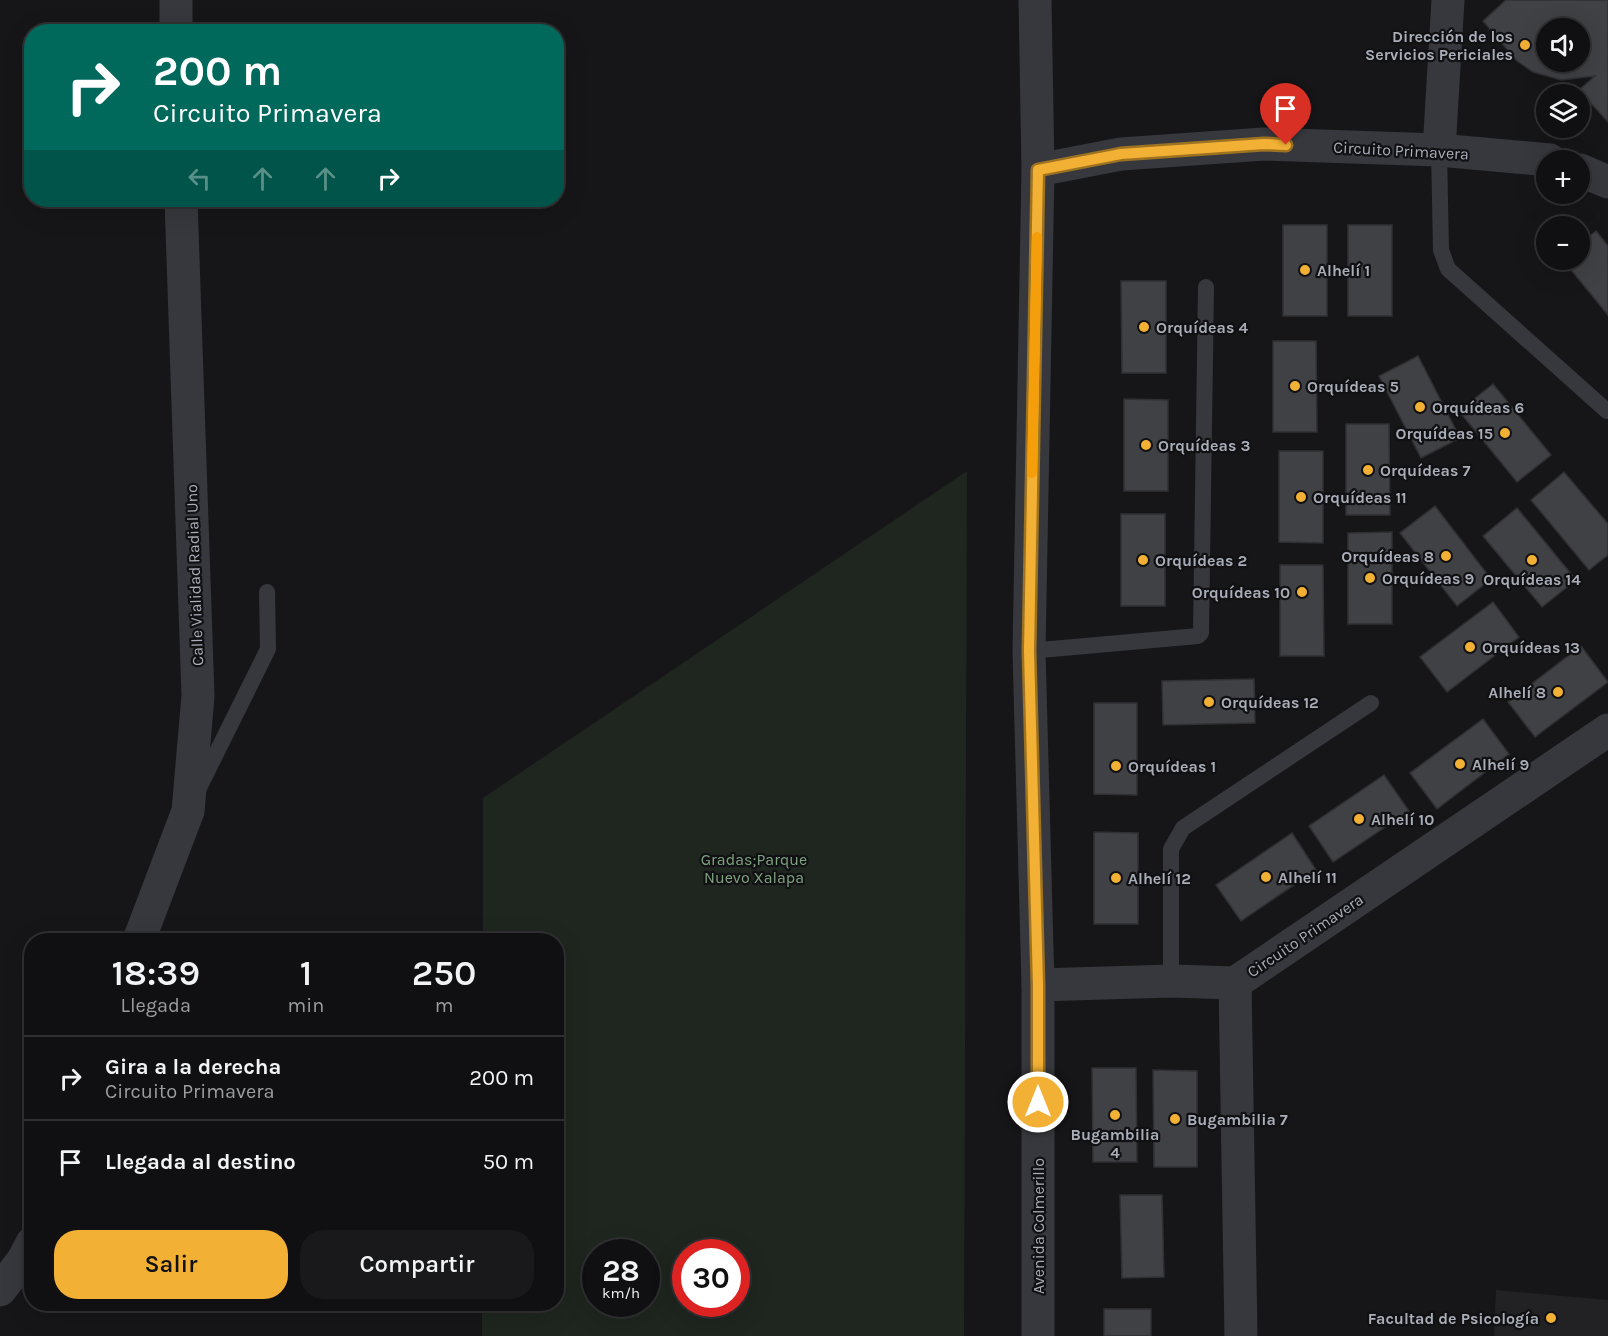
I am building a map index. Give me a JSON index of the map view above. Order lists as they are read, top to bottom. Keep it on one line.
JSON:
{"streets":{"street":["Circuito Primavera","Calle Vialidad Radial Uno","Avenida Colmerillo"]},"crossings":[["Circuito Primavera","Avenida Colmerillo"]],"parks":["Gradas;Parque Nuevo Xalapa"],"places":["Dirección de los Servicios Periciales","Alhelí 1","Orquídeas 4","Orquídeas 5","Orquídeas 6","Orquídeas 15","Orquídeas 3","Orquídeas 7","Orquídeas 11","Orquídeas 8","Orquídeas 2","Orquídeas 14","Orquídeas 9","Orquídeas 10","Orquídeas 13","Alhelí 8","Orquídeas 12","Alhelí 9","Orquídeas 1","Alhelí 10","Alhelí 11","Alhelí 12","Bugambilia 4","Bugambilia 7","Facultad de Psicología"],"page":{"map_buttons":["+","−"],"turn":["200 m","Circuito Primavera"],"eta":["18:39","Llegada","1","min","250","m"],"list":[{"name":"Gira a la derecha","note":"Circuito Primavera","value":"200 m"},{"name":"Llegada al destino","value":"50 m"}],"buttons":["Salir","Compartir"],"speed":"28 km/h","limit":"30"}}
